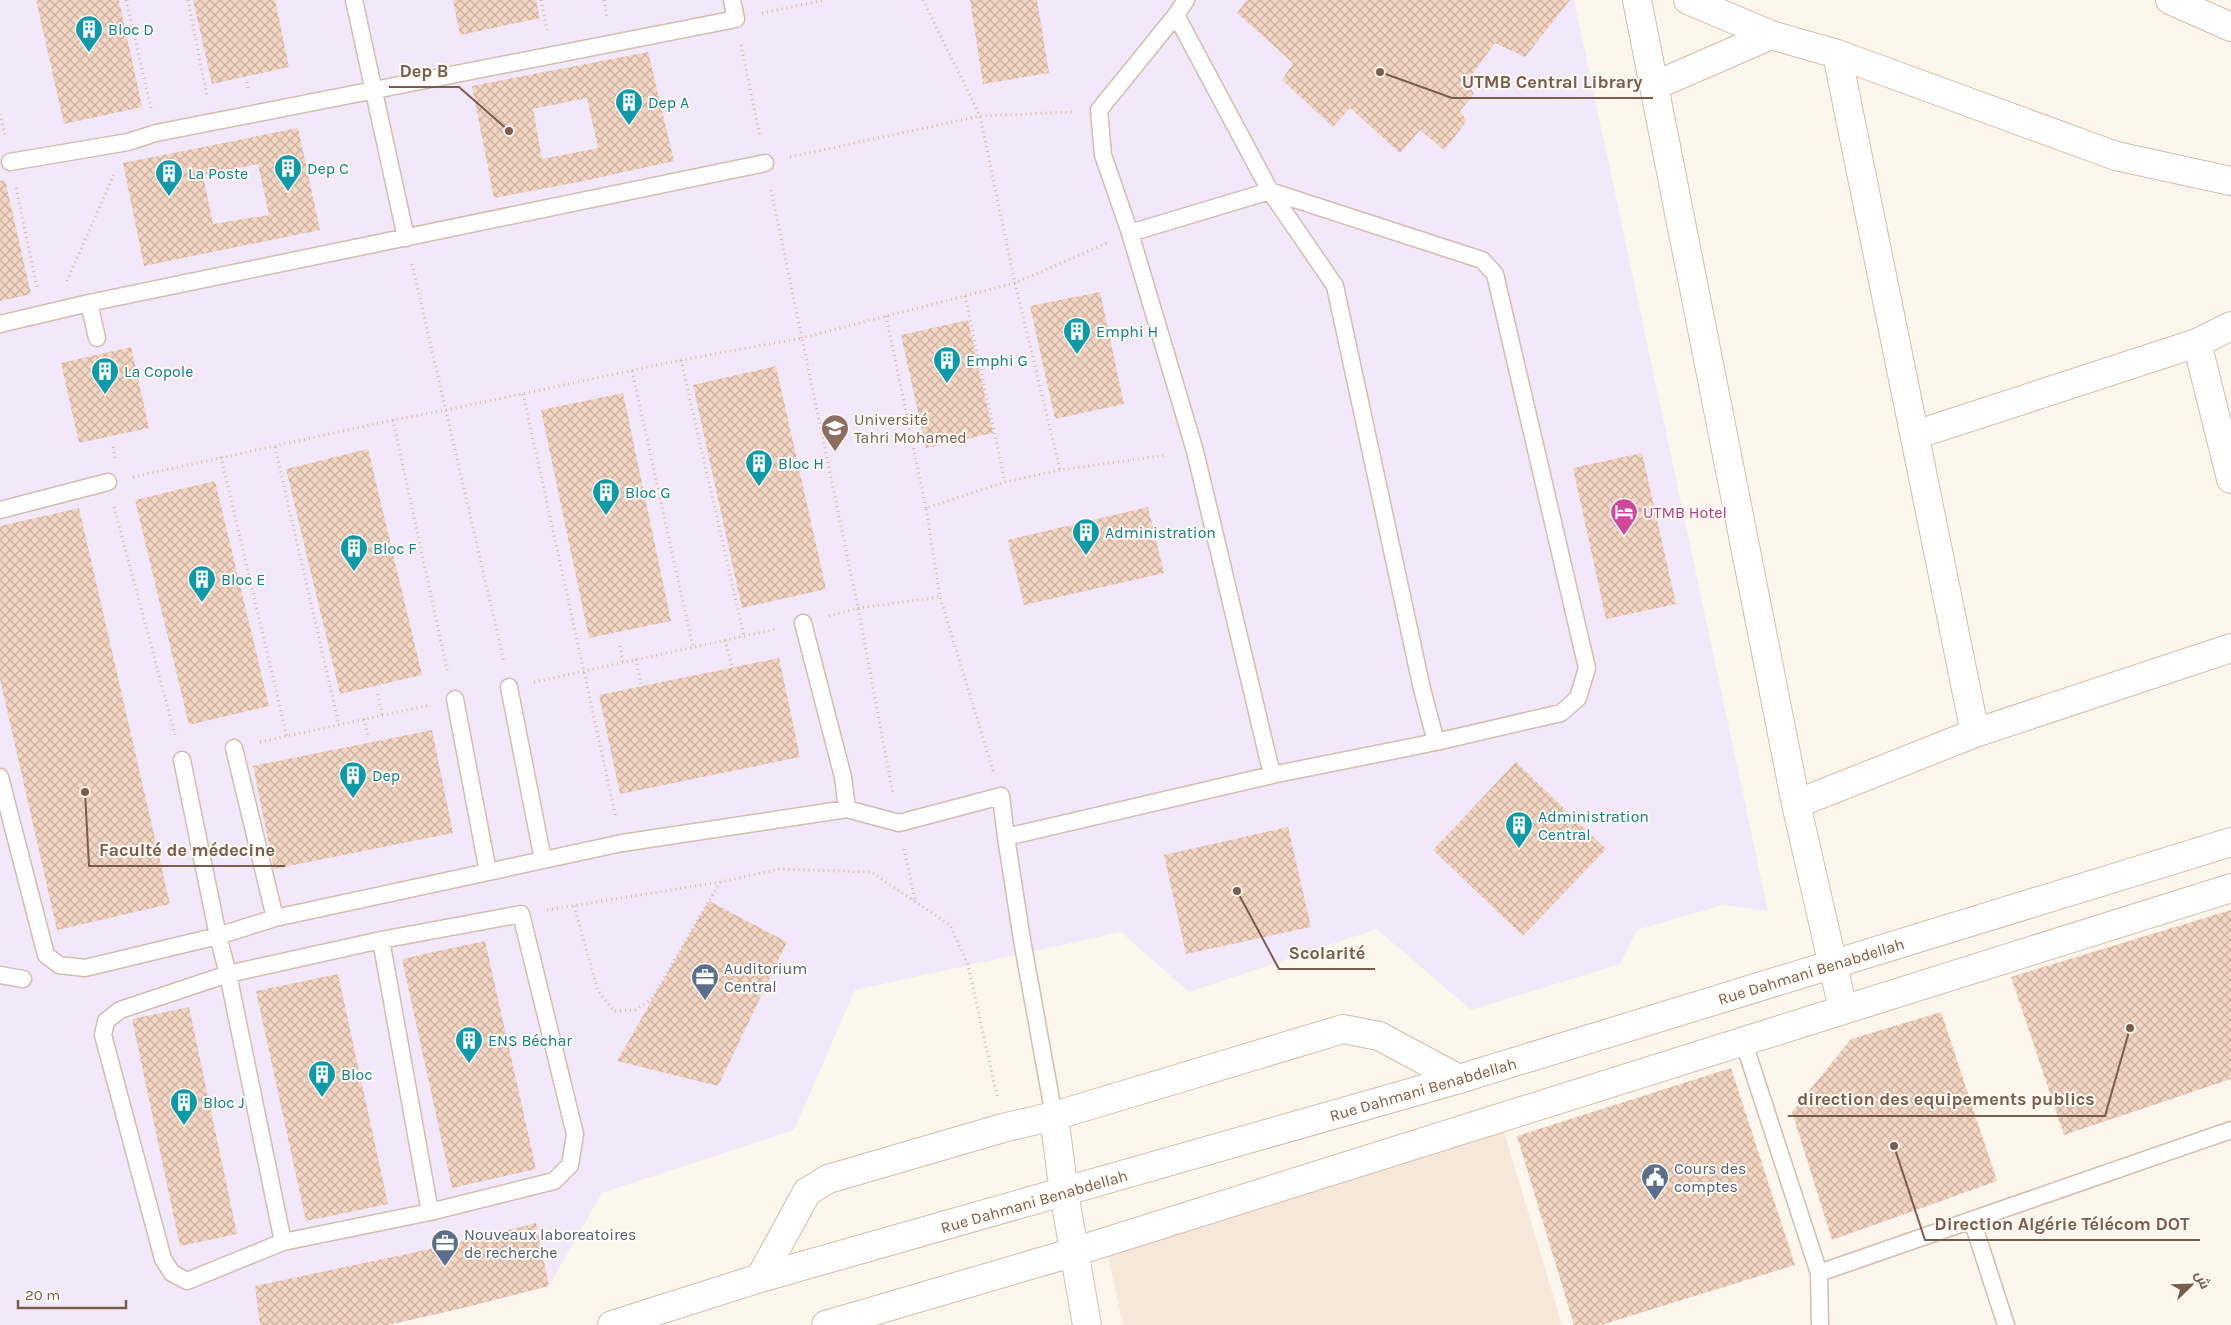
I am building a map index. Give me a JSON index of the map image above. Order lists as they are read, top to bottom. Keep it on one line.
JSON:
{"streets":{"street":["Rue Dahmani Benabdellah"]},"places":{"building":["Bloc D","Dep A","Dep C","La Poste","Emphi H","Emphi G","La Copole","Bloc H","Bloc G","Administration","Bloc F","Bloc E","Dep","Administration Central","ENS Béchar","Bloc","Bloc J"],"other":["UTMB Central Library","Dep B","Faculté de médecine","Scolarité","direction des equipements publics","Direction Algérie Télécom DOT"],"school or university":["Université Tahri Mohamed"],"hotel":["UTMB Hotel"],"office":["Auditorium Central","Nouveaux laboreatoires de recherche"],"public building":["Cours des comptes"]},"scale_bar":"20 m","north":"top right"}
